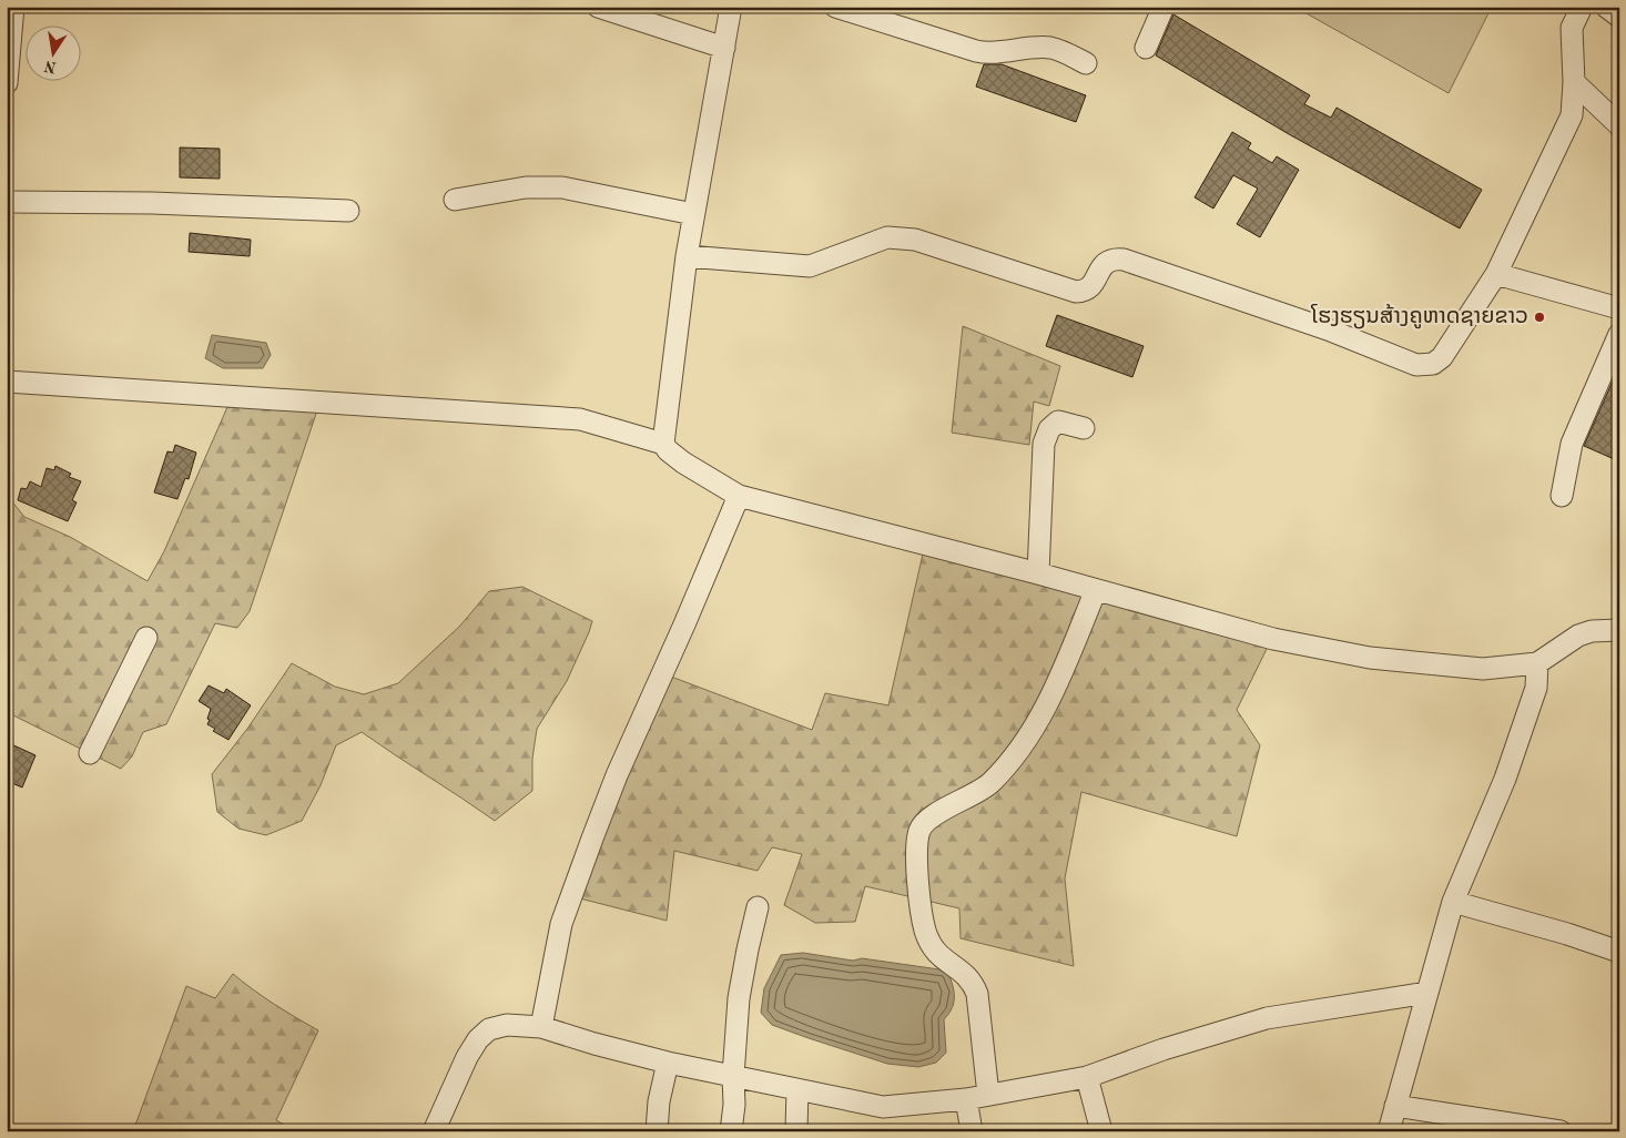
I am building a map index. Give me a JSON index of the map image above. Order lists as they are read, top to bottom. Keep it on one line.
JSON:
{"places":["ໂຮງຮຽນສ້າງຄູຫາດຊາຍຂາວ"],"north":"bottom"}
